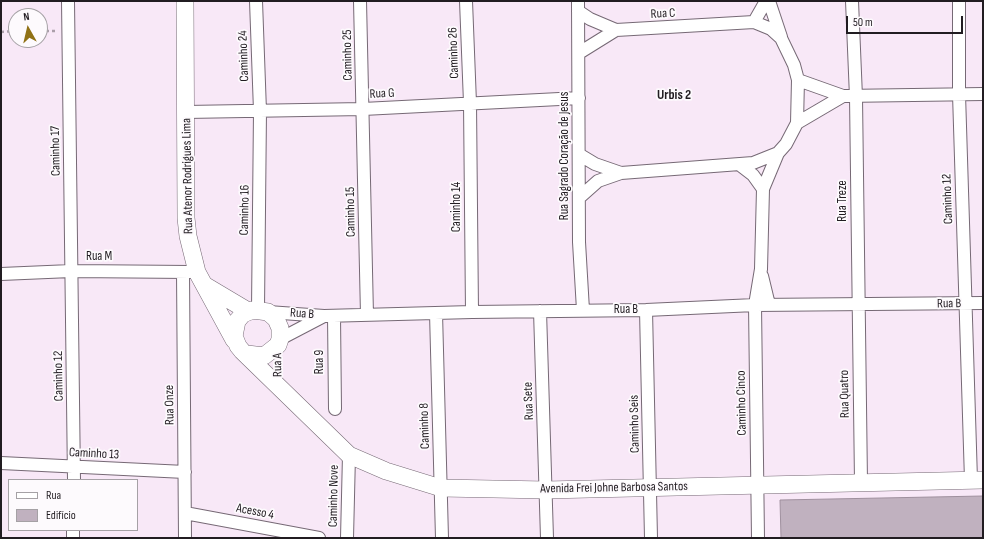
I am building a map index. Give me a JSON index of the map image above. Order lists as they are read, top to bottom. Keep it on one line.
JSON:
{"streets":{"street":["Rua C","Caminho 26","Caminho 25","Caminho 24","Rua G","Caminho 17","Rua Sagrado Coração de Jesus","Rua Atenor Rodrigues Lima","Caminho 12","Rua Treze","Caminho 14","Caminho 16","Caminho 15","Rua M","Rua B","Rua 9","Rua A","Rua Quatro","Rua Sete","Caminho Cinco","Rua Onze","Caminho Seis","Caminho 8","Caminho 13","Avenida Frei Johne Barbosa Santos","Caminho Nove","Acesso 4"]},"crossings":[["Rua C","Rua Sagrado Coração de Jesus"],["Rua C","Caminho Cinco"],["Caminho 26","Rua G"],["Caminho 26","Caminho 14"],["Caminho 25","Rua G"],["Caminho 25","Caminho 15"],["Caminho 24","Rua G"],["Caminho 24","Caminho 16"],["Rua G","Rua Sagrado Coração de Jesus"],["Rua G","Rua Atenor Rodrigues Lima"],["Rua G","Caminho 14"],["Rua G","Caminho 16"],["Rua G","Caminho 15"],["Caminho 17","Caminho 12"],["Caminho 17","Rua M"],["Rua Sagrado Coração de Jesus","Rua B"],["Rua Atenor Rodrigues Lima","Caminho 16"],["Rua Atenor Rodrigues Lima","Rua M"],["Rua Atenor Rodrigues Lima","Rua B"],["Rua Atenor Rodrigues Lima","Rua A"],["Rua Atenor Rodrigues Lima","Rua Onze"],["Caminho 12","Rua M"],["Caminho 12","Rua B"],["Caminho 12","Caminho 13"],["Caminho 12","Avenida Frei Johne Barbosa Santos"],["Rua Treze","Rua B"],["Rua Treze","Rua Quatro"],["Caminho 14","Rua B"],["Caminho 16","Rua B"],["Caminho 16","Rua A"],["Caminho 15","Rua B"],["Rua M","Rua B"],["Rua M","Rua Onze"],["Rua B","Rua 9"],["Rua B","Rua A"],["Rua B","Rua Quatro"],["Rua B","Rua Sete"],["Rua B","Caminho Cinco"],["Rua B","Rua Onze"],["Rua B","Caminho Seis"],["Rua B","Caminho 8"],["Rua 9","Rua A"],["Rua A","Avenida Frei Johne Barbosa Santos"],["Rua Quatro","Avenida Frei Johne Barbosa Santos"],["Rua Sete","Avenida Frei Johne Barbosa Santos"],["Caminho Cinco","Avenida Frei Johne Barbosa Santos"],["Rua Onze","Caminho 13"],["Rua Onze","Acesso 4"],["Caminho Seis","Avenida Frei Johne Barbosa Santos"],["Caminho 8","Avenida Frei Johne Barbosa Santos"],["Avenida Frei Johne Barbosa Santos","Caminho Nove"]],"districts":["Urbis 2"],"legend":["Rua","Edifício"],"scale_bar":"50 m","north":"top"}
